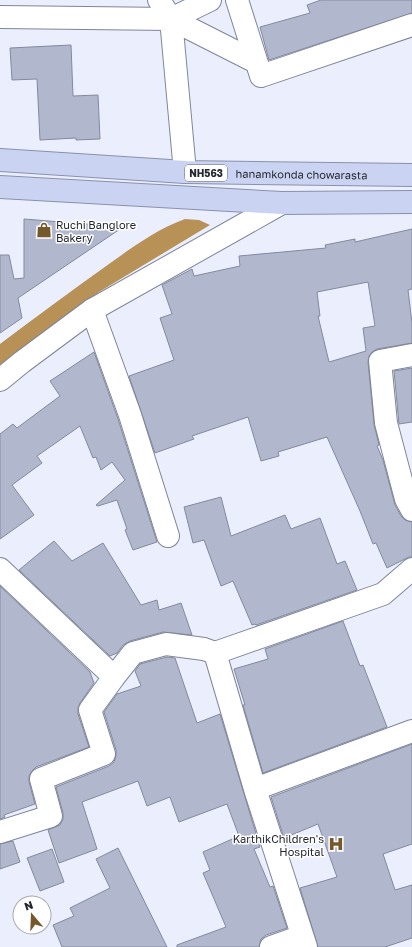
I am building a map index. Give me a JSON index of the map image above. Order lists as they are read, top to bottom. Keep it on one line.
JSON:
{"streets":{"highway":["NH563","hanamkonda chowarasta"]},"places":{"shop":["Ruchi Banglore Bakery"],"hospital":["KarthikChildren's Hospital"]},"north":"top"}
